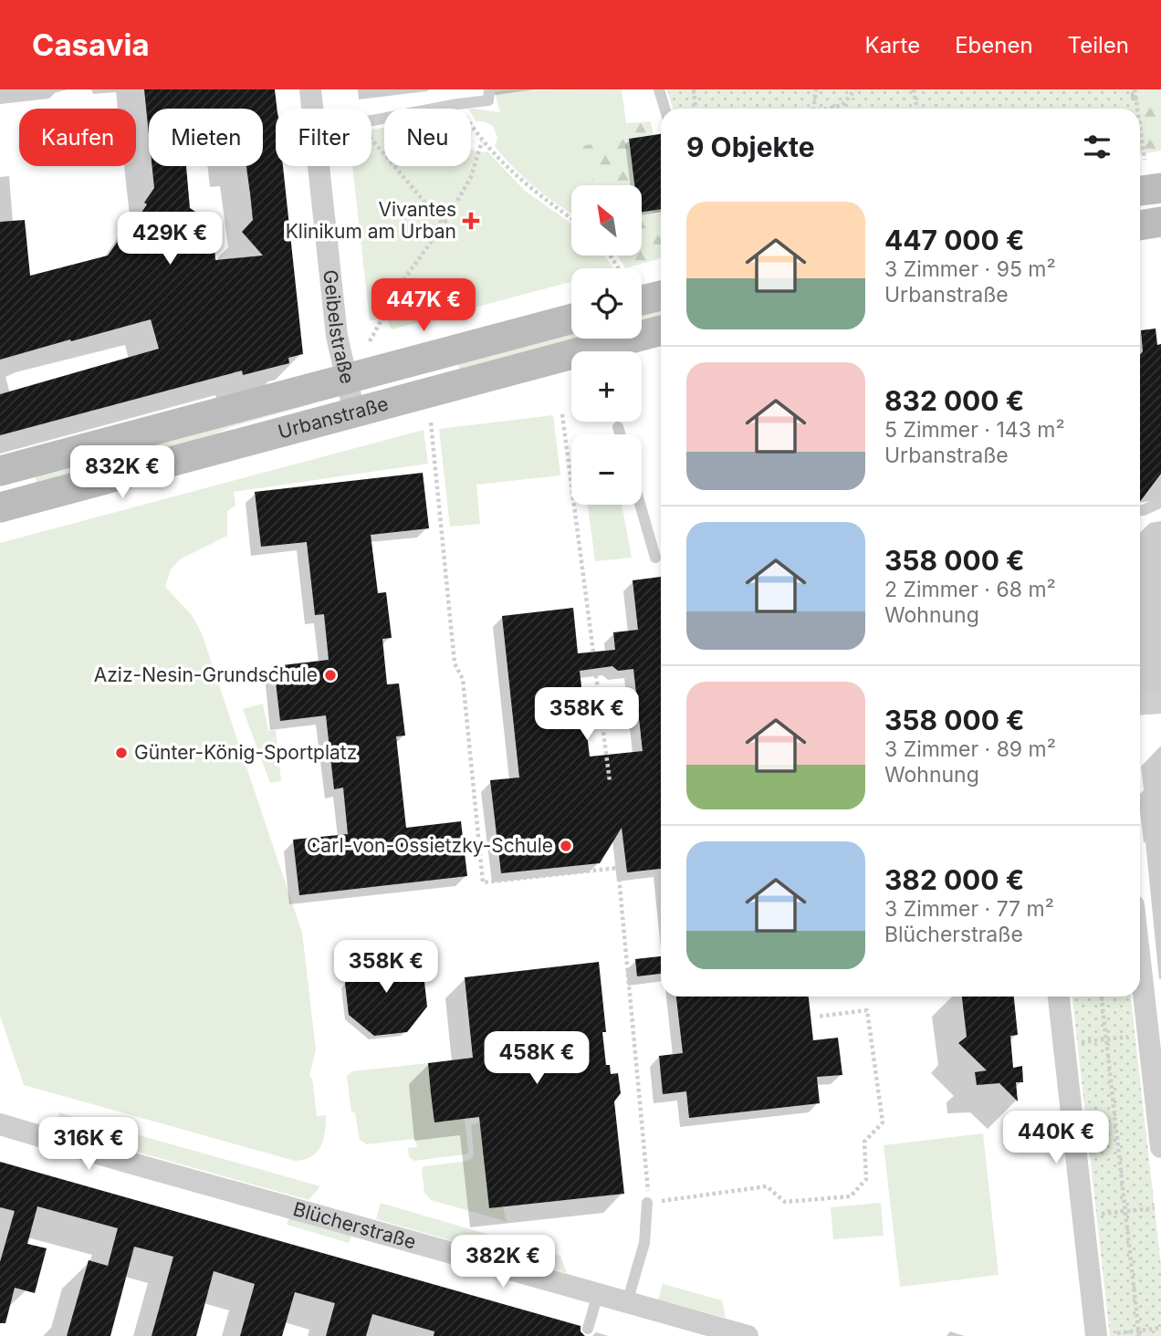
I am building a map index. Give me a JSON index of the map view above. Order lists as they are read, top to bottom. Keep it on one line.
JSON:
{"streets":{"main road":["Urbanstraße"],"street":["Geibelstraße","Blücherstraße"]},"crossings":[["Geibelstraße","Urbanstraße"]],"places":{"health":["Vivantes Klinikum am Urban"],"other":["Aziz-Nesin-Grundschule","Günter-König-Sportplatz","Carl-von-Ossietzky-Schule"]},"north":"top left","page":{"header":"Casavia","nav":["Karte","Ebenen","Teilen"],"chip":["Kaufen","Mieten","Filter","Neu"],"heading":"9 Objekte","map_buttons":["+","−"],"list":[{"name":"447 000 €","note":"3 Zimmer · 95 m² · Urbanstraße"},{"name":"832 000 €","note":"5 Zimmer · 143 m² · Urbanstraße"},{"name":"358 000 €","note":"2 Zimmer · 68 m² · Wohnung"},{"name":"358 000 €","note":"3 Zimmer · 89 m² · Wohnung"},{"name":"382 000 €","note":"3 Zimmer · 77 m² · Blücherstraße"}],"price":["429K €","447K €","832K €","358K €","358K €","458K €","440K €","316K €","382K €"]}}
